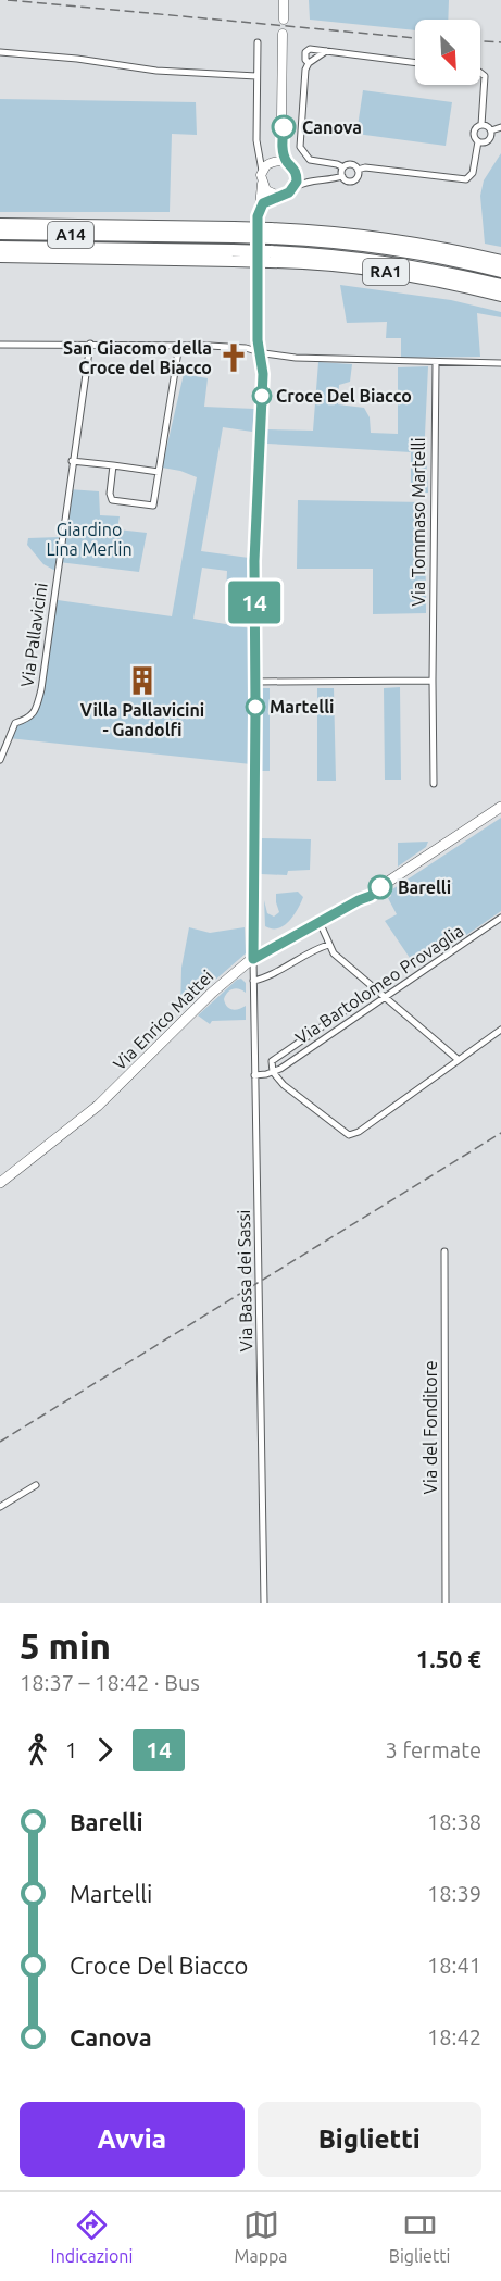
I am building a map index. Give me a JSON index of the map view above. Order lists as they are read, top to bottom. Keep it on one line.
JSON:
{"streets":{"highway":["A14","RA1"],"main road":["Via Enrico Mattei"],"street":["Via Tommaso Martelli","Via Pallavicini","Via Bartolomeo Provaglia","Via Bassa dei Sassi","Via del Fonditore"]},"crossings":[["A14","RA1"],["Via Bartolomeo Provaglia","Via Bassa dei Sassi"],["Via Enrico Mattei","Via Bassa dei Sassi"]],"parks":["Giardino Lina Merlin"],"places":{"other":["Canova","Croce Del Biacco","Martelli","Barelli"],"church":["San Giacomo della Croce del Biacco"],"building":["Villa Pallavicini - Gandolfi"]},"lines":["bus line 14"],"north":"bottom right","page":{"on_map":"14","heading":["5 min","18:37 – 18:42 · Bus","1.50 €"],"legs":["1","14","3 fermate"],"list":[{"name":"Barelli","value":"18:38"},{"name":"Martelli","value":"18:39"},{"name":"Croce Del Biacco","value":"18:41"},{"name":"Canova","value":"18:42"}],"buttons":["Avvia","Biglietti"],"tabs":["Indicazioni","Mappa","Biglietti"]}}
